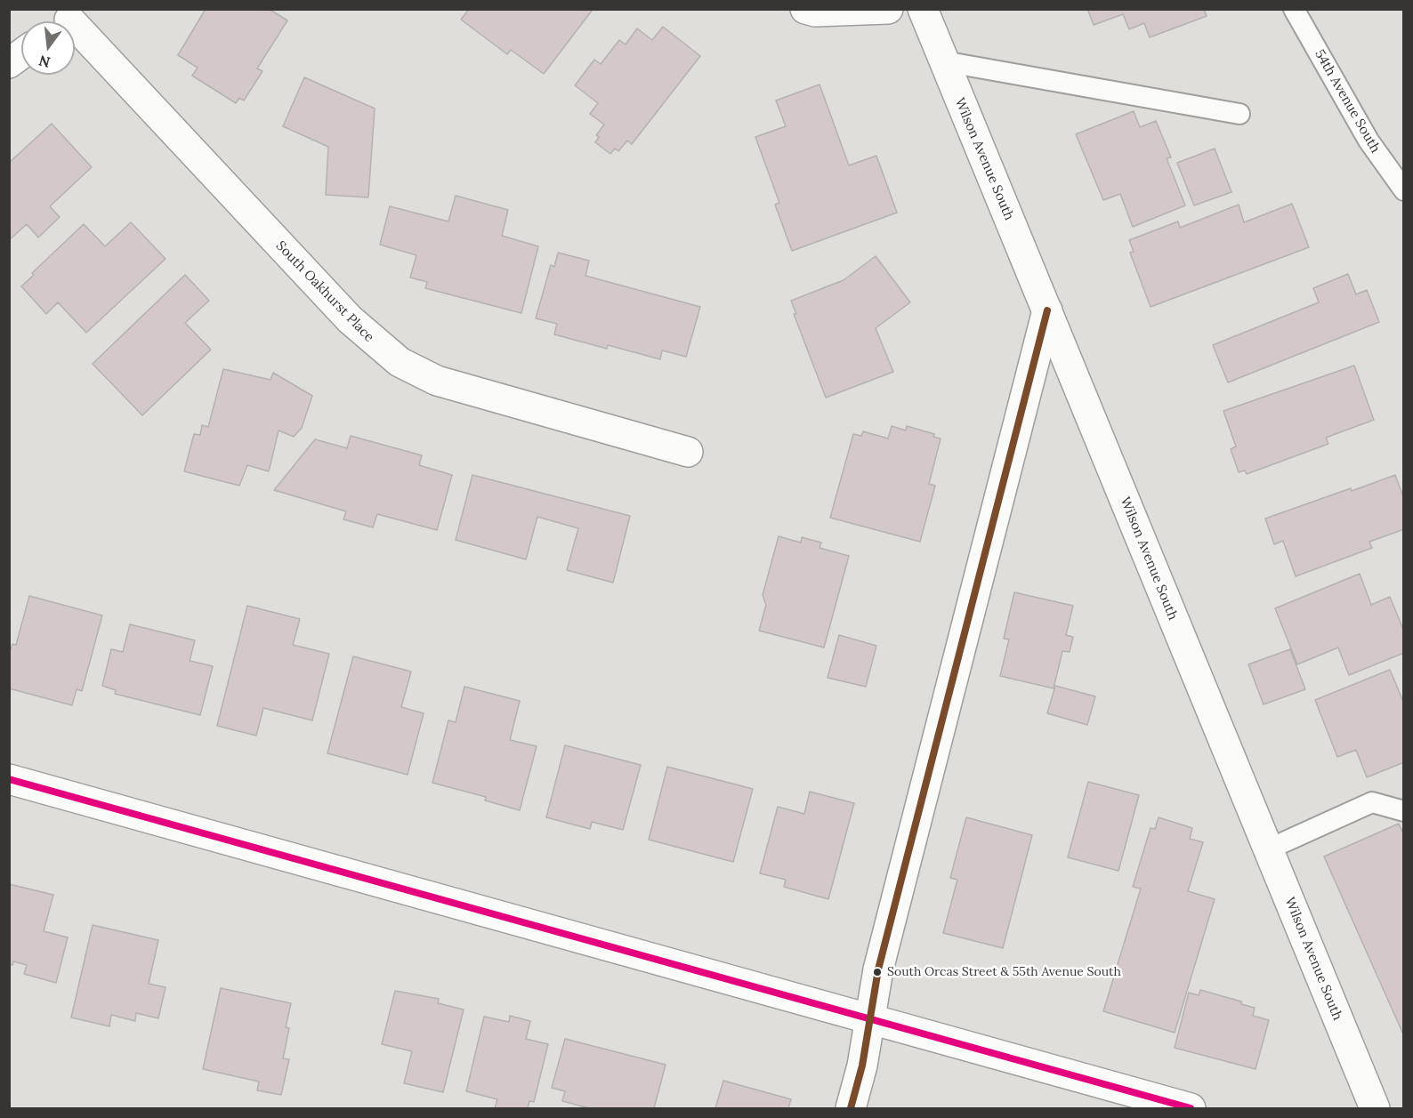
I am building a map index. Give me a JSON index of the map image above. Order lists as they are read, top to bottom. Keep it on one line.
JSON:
{"streets":{"street":["Wilson Avenue South","South Oakhurst Place"],"lane":["54th Avenue South"]},"places":["South Orcas Street & 55th Avenue South"],"north":"bottom"}
